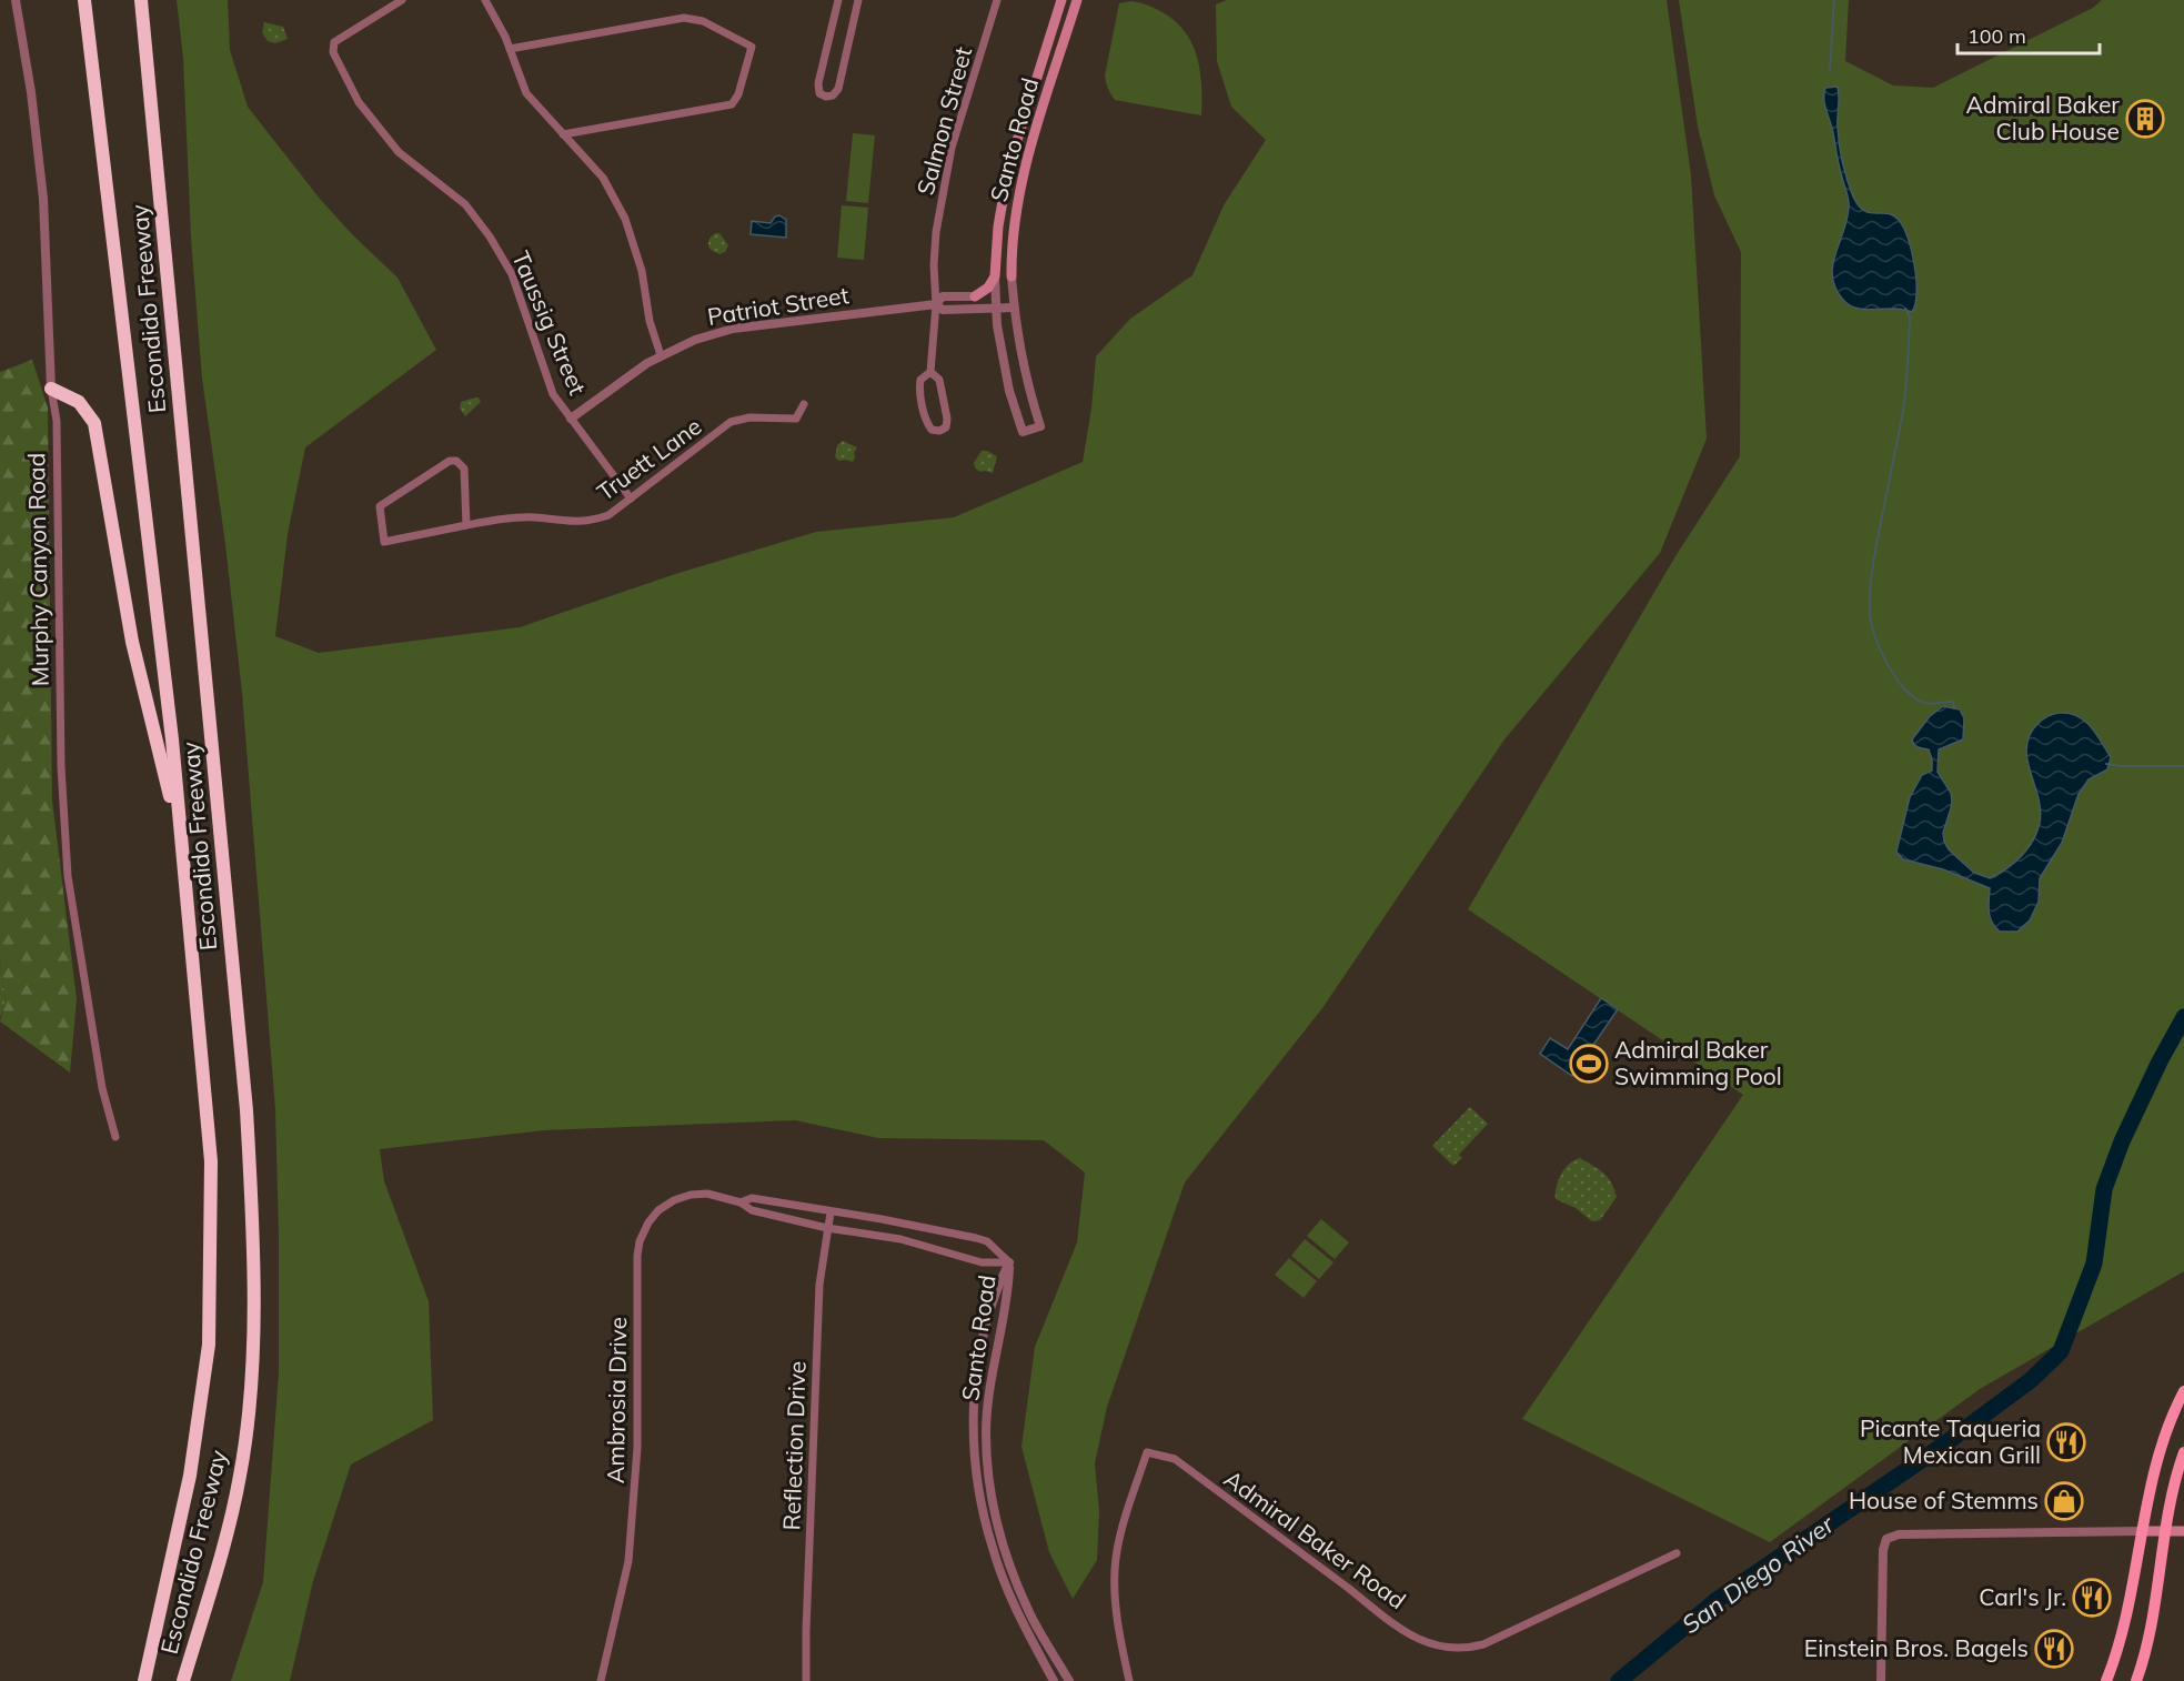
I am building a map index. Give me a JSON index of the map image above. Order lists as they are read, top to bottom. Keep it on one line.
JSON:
{"streets":{"highway":["Escondido Freeway"],"main road":["Santo Road"],"street":["Salmon Street","Patriot Street","Taussig Street","Truett Lane","Murphy Canyon Road","Ambrosia Drive","Reflection Drive","Admiral Baker Road"]},"crossings":[["Salmon Street","Patriot Street"],["Santo Road","Patriot Street"],["Santo Road","Ambrosia Drive"],["Patriot Street","Taussig Street"],["Taussig Street","Truett Lane"],["Ambrosia Drive","Reflection Drive"]],"water":["San Diego River"],"places":{"building":["Admiral Baker Club House"],"sports":["Admiral Baker Swimming Pool"],"restaurant":["Picante Taqueria Mexican Grill","Carl's Jr.","Einstein Bros. Bagels"],"shop":["House of Stemms"]},"scale_bar":"100 m"}
